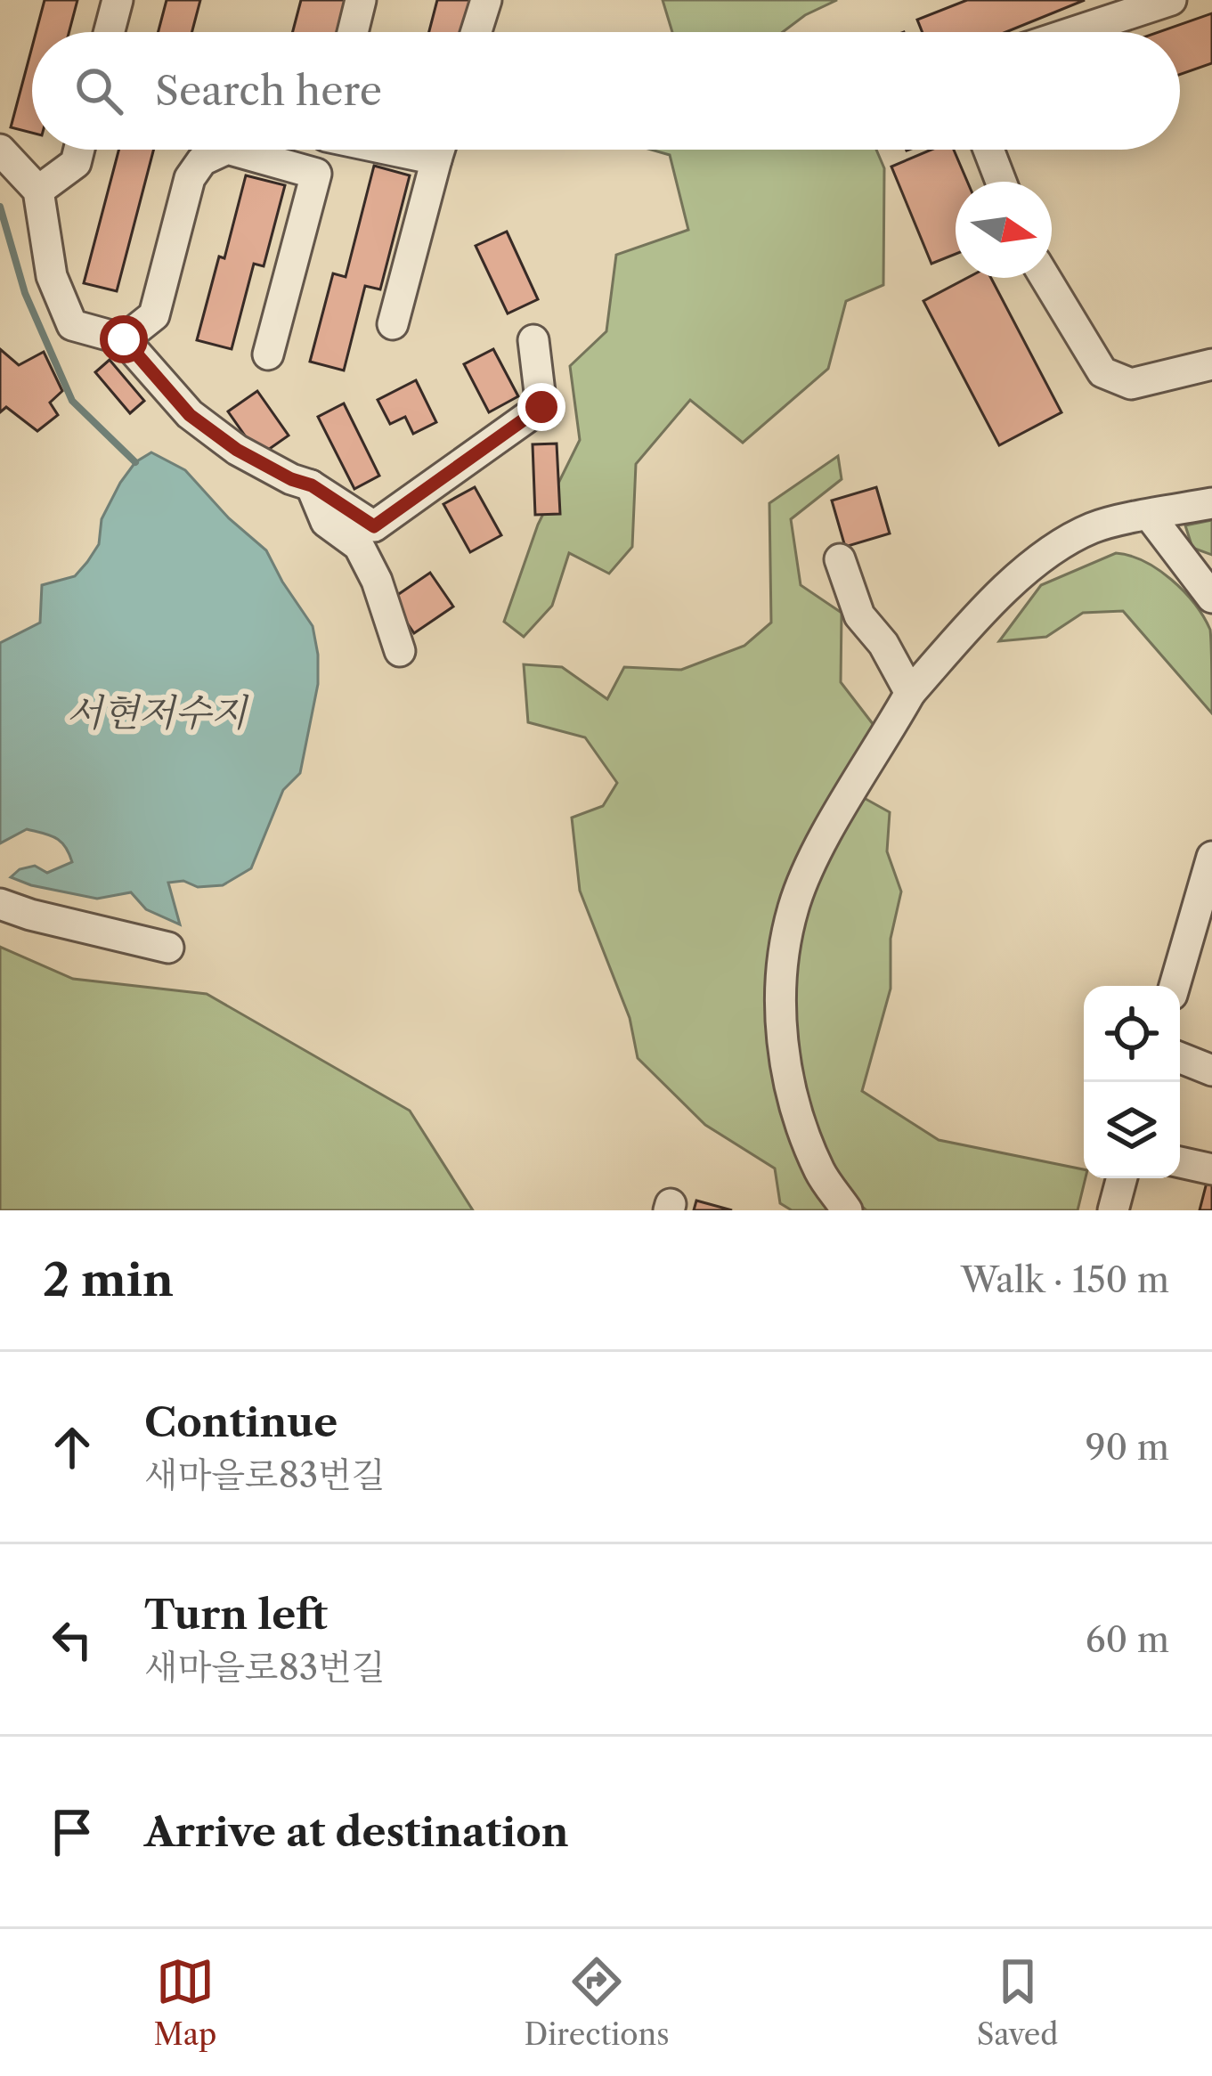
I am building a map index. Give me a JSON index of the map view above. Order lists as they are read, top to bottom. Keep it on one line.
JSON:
{"water":["서현저수지"],"north":"right","page":{"search":"Search here","heading":["2 min","Walk · 150 m"],"list":[["Continue","새마을로83번길","90 m"],["Turn left","새마을로83번길","60 m"],"Arrive at destination"],"nav":["Map","Directions","Saved"]}}
